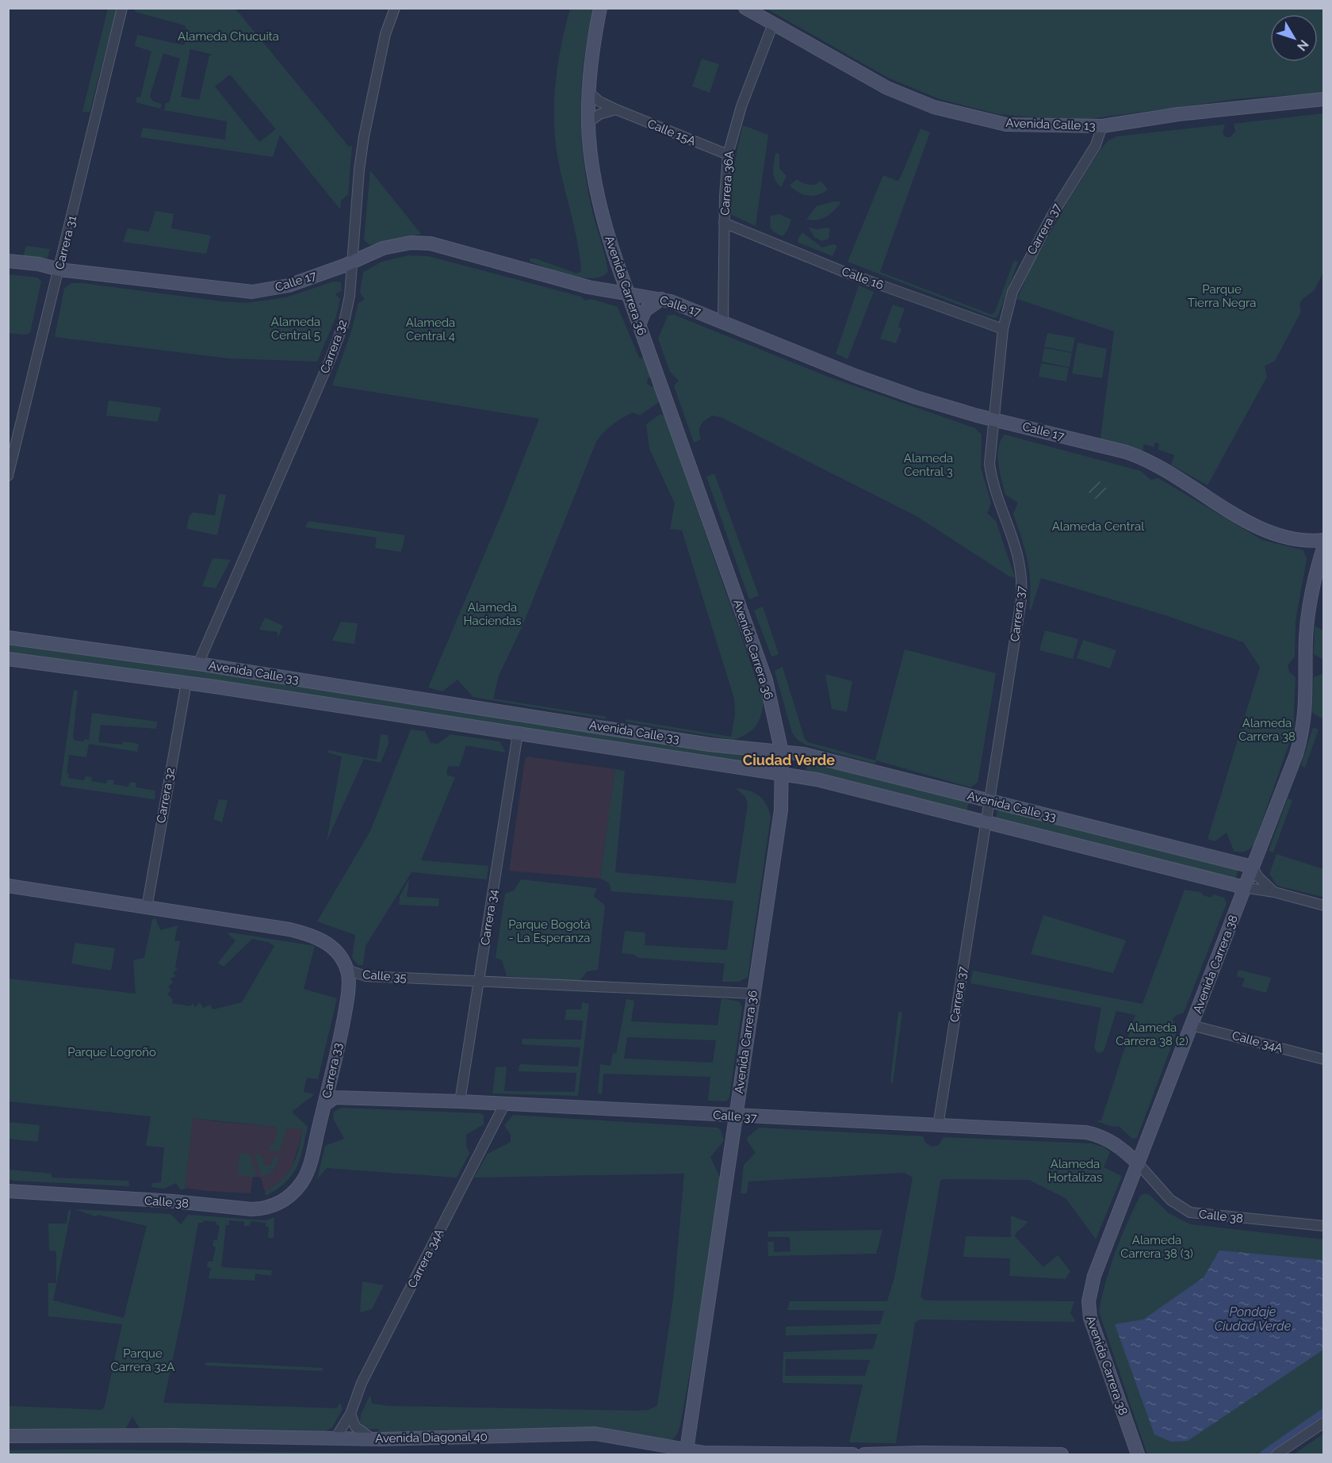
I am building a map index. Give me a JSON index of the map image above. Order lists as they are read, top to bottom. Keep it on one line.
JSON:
{"streets":{"main road":["Avenida Calle 13","Calle 17","Avenida Carrera 36","Avenida Calle 33","Avenida Carrera 38","Calle 35","Carrera 33","Calle 37","Calle 38","Avenida Diagonal 40"],"street":["Calle 15A","Carrera 36A","Carrera 37","Carrera 31","Calle 16","Carrera 32","Carrera 34","Calle 34A","Carrera 34A"]},"crossings":[["Avenida Calle 13","Carrera 36A"],["Avenida Calle 13","Carrera 37"],["Calle 15A","Carrera 36A"],["Calle 15A","Avenida Carrera 36"],["Carrera 36A","Calle 16"],["Carrera 36A","Calle 17"],["Carrera 37","Calle 16"],["Carrera 37","Calle 17"],["Carrera 37","Avenida Calle 33"],["Carrera 37","Calle 37"],["Carrera 31","Calle 17"],["Calle 17","Avenida Carrera 36"],["Calle 17","Carrera 32"],["Avenida Carrera 36","Avenida Calle 33"],["Avenida Carrera 36","Calle 35"],["Avenida Carrera 36","Calle 37"],["Avenida Carrera 36","Avenida Diagonal 40"],["Carrera 32","Avenida Calle 33"],["Carrera 32","Calle 35"],["Avenida Calle 33","Carrera 34"],["Avenida Calle 33","Avenida Carrera 38"],["Carrera 34","Calle 35"],["Carrera 34","Calle 37"],["Avenida Carrera 38","Calle 34A"],["Avenida Carrera 38","Calle 37"],["Avenida Carrera 38","Calle 38"],["Calle 35","Carrera 33"],["Carrera 33","Calle 37"],["Carrera 33","Calle 38"],["Calle 37","Calle 38"],["Calle 37","Carrera 34A"],["Carrera 34A","Avenida Diagonal 40"]],"districts":["Ciudad Verde"],"water":["Pondaje Ciudad Verde"],"parks":["Alameda Chucuita","Parque Tierra Negra","Alameda Central 5","Alameda Central 4","Alameda Central 3","Alameda Central","Alameda Haciendas","Alameda Carrera 38","Parque Bogotá - La Esperanza","Alameda Carrera 38 (2)","Parque Logroño","Alameda Hortalizas","Alameda Carrera 38 (3)","Parque Carrera 32A"],"north":"bottom right"}
